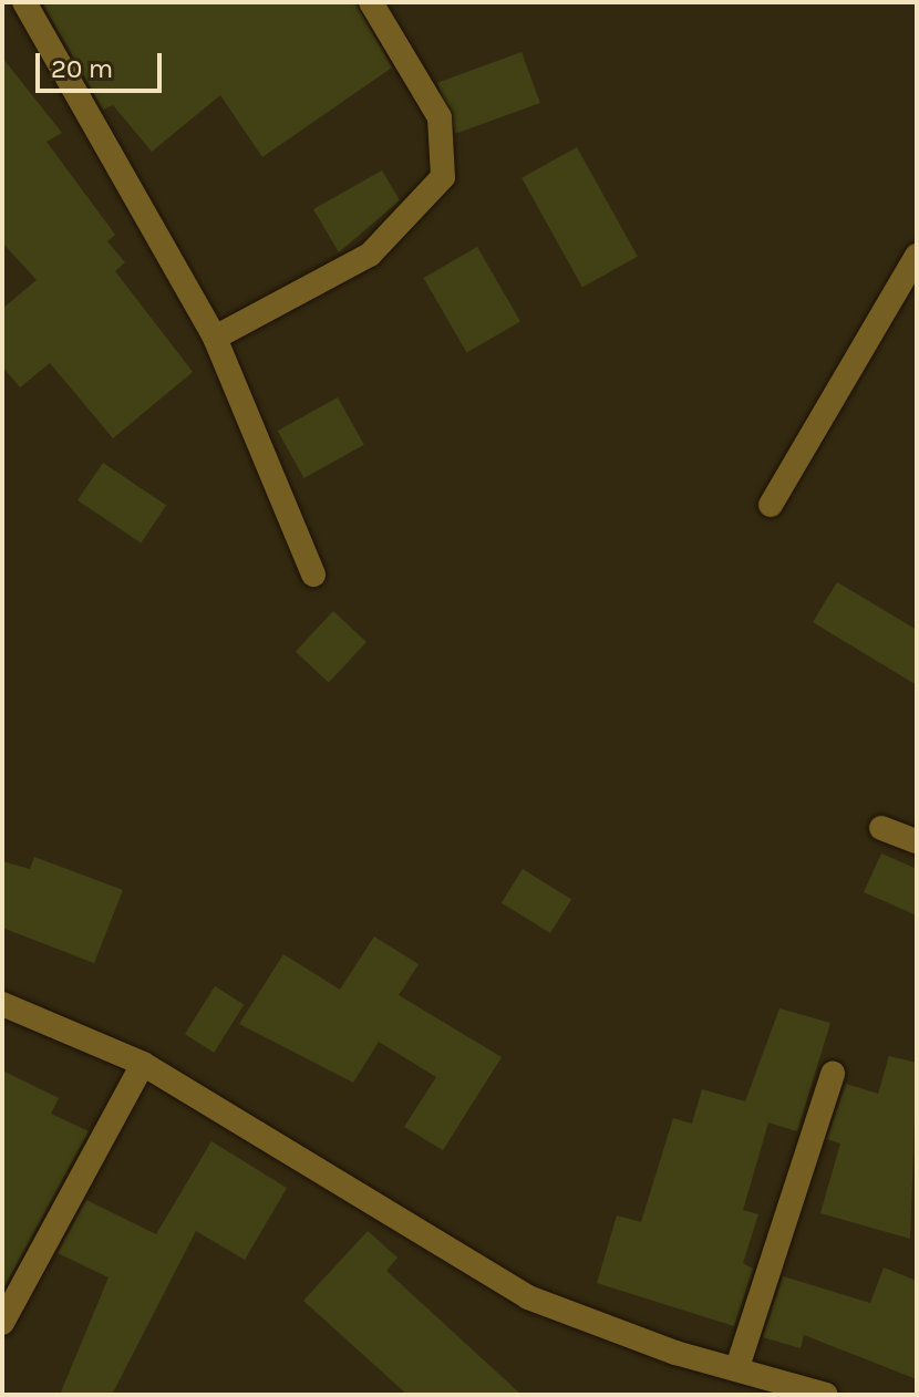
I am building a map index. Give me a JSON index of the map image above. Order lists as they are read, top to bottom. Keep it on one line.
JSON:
{"scale_bar":"20 m"}
